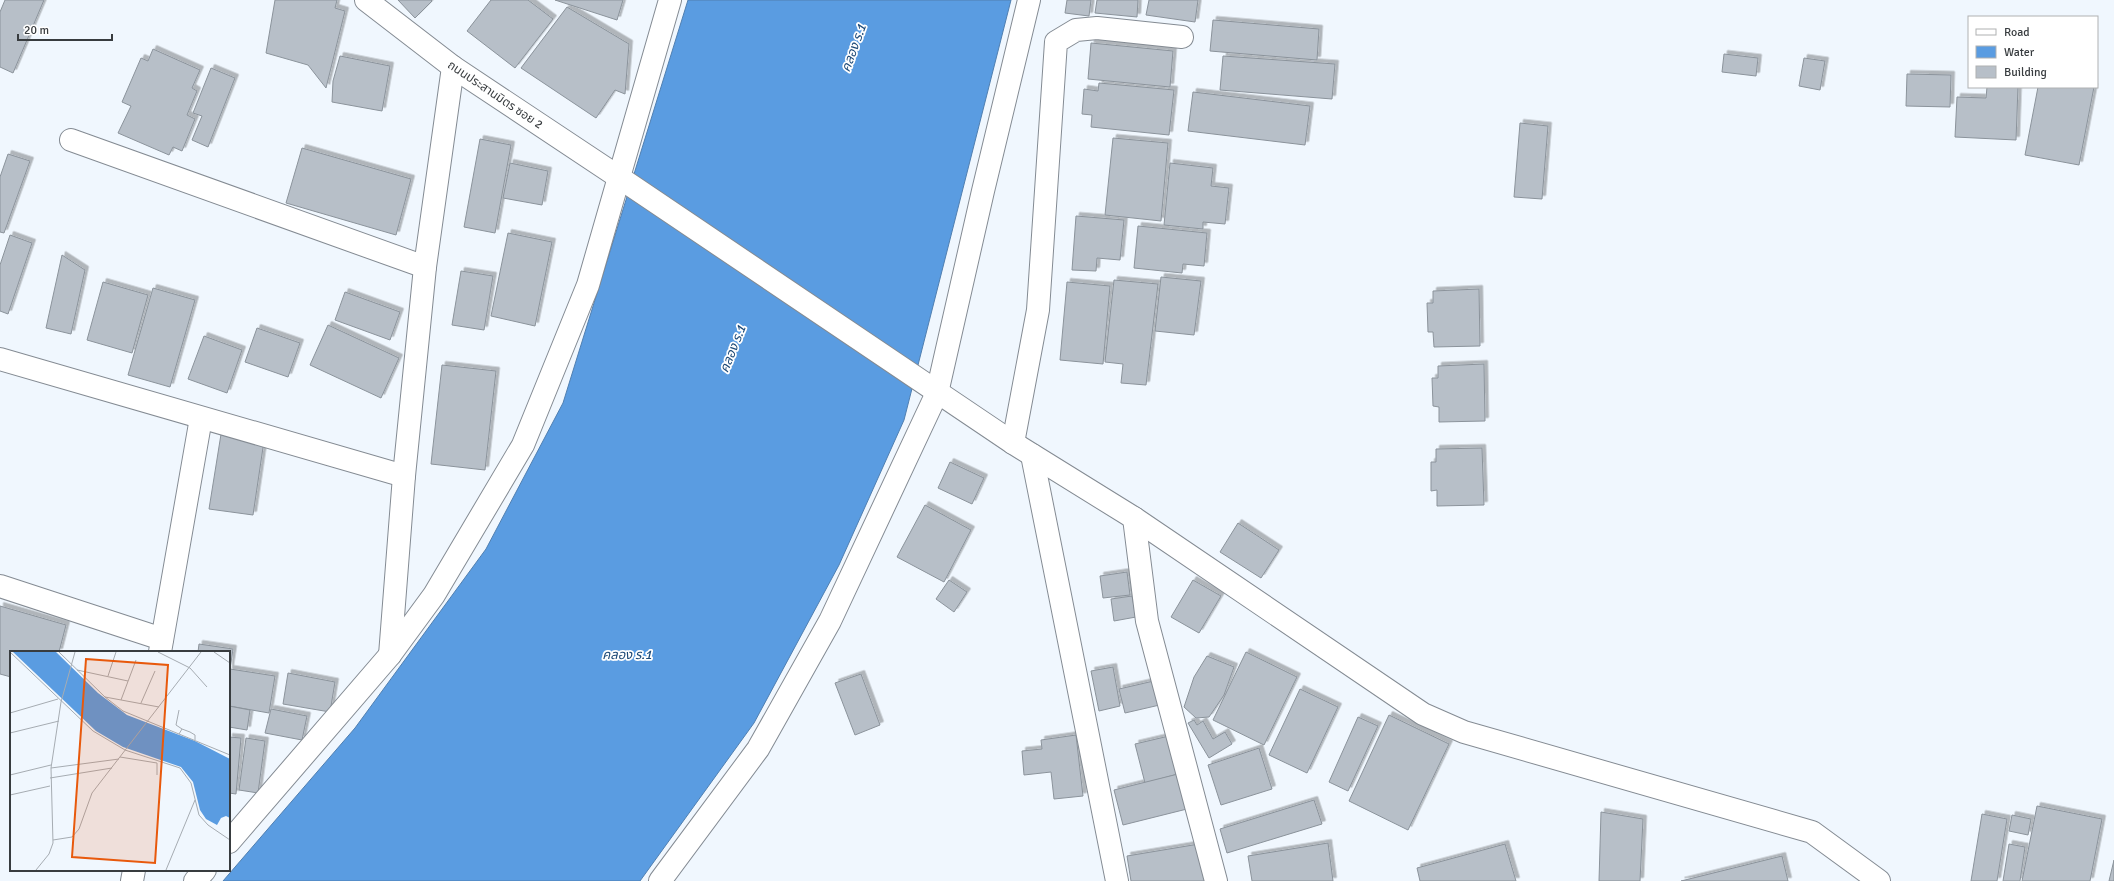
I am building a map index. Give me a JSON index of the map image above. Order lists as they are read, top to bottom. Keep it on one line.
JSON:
{"streets":{"street":["ถนนประสานมิตร ซอย 2"]},"water":["คลอง ร.1"],"legend":["Road","Water","Building"],"scale_bar":"20 m"}
